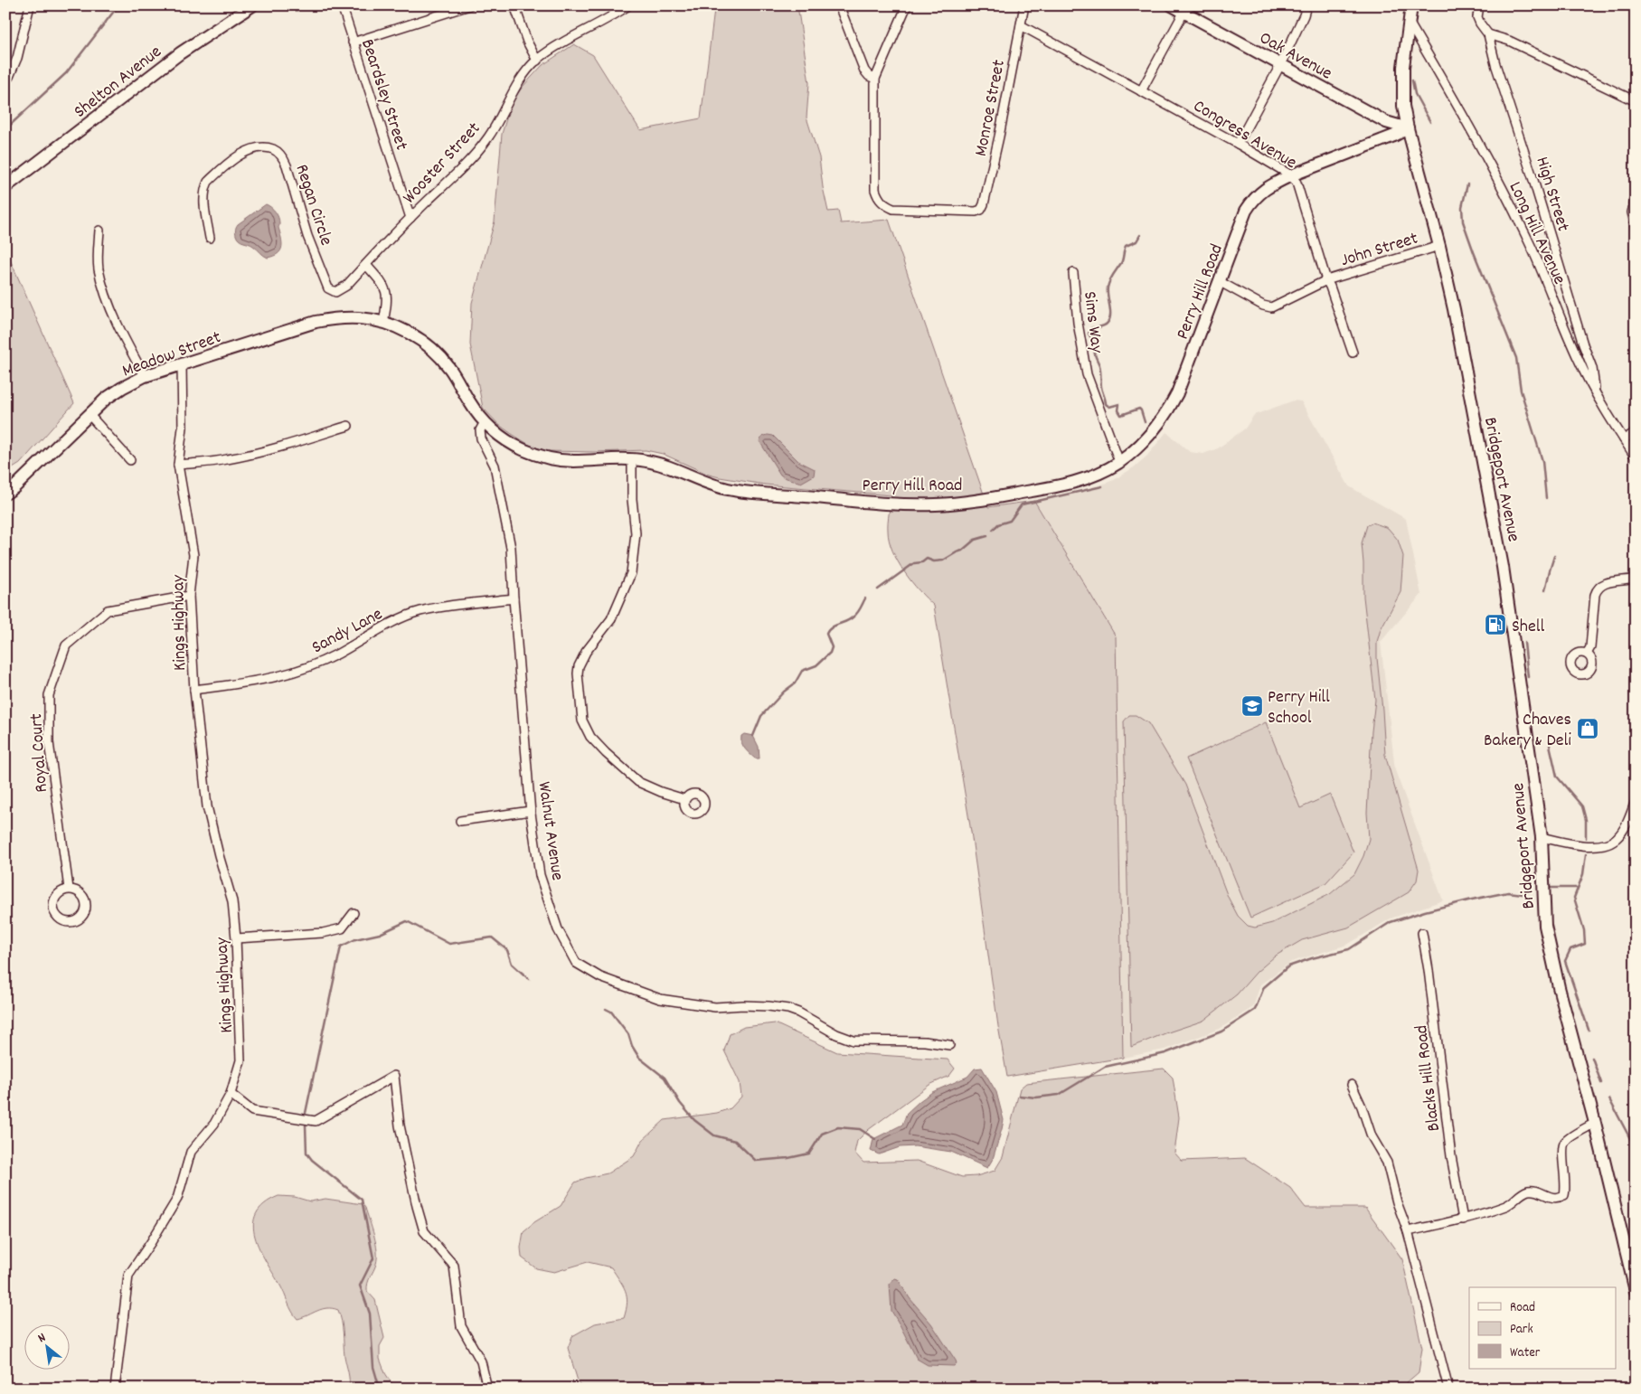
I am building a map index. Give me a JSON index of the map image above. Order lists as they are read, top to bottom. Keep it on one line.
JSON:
{"streets":{"street":["Oak Avenue","Shelton Avenue","Beardsley Street","Monroe Street","Congress Avenue","Wooster Street","High Street","Regan Circle","Long Hill Avenue","John Street","Perry Hill Road","Sims Way","Meadow Street","Bridgeport Avenue","Kings Highway","Sandy Lane","Royal Court","Walnut Avenue","Blacks Hill Road"]},"crossings":[["Oak Avenue","Perry Hill Road"],["Oak Avenue","Bridgeport Avenue"],["Beardsley Street","Wooster Street"],["Monroe Street","Congress Avenue"],["Congress Avenue","John Street"],["Congress Avenue","Perry Hill Road"],["Wooster Street","Regan Circle"],["High Street","Long Hill Avenue"],["Long Hill Avenue","Bridgeport Avenue"],["John Street","Perry Hill Road"],["John Street","Bridgeport Avenue"],["Perry Hill Road","Sims Way"],["Perry Hill Road","Meadow Street"],["Perry Hill Road","Bridgeport Avenue"],["Perry Hill Road","Walnut Avenue"],["Meadow Street","Kings Highway"],["Kings Highway","Sandy Lane"],["Kings Highway","Royal Court"],["Sandy Lane","Walnut Avenue"]],"places":{"fuel station":["Shell"],"school or university":["Perry Hill School"],"shop":["Chaves Bakery & Deli"]},"legend":["Road","Park","Water"],"north":"top left"}
